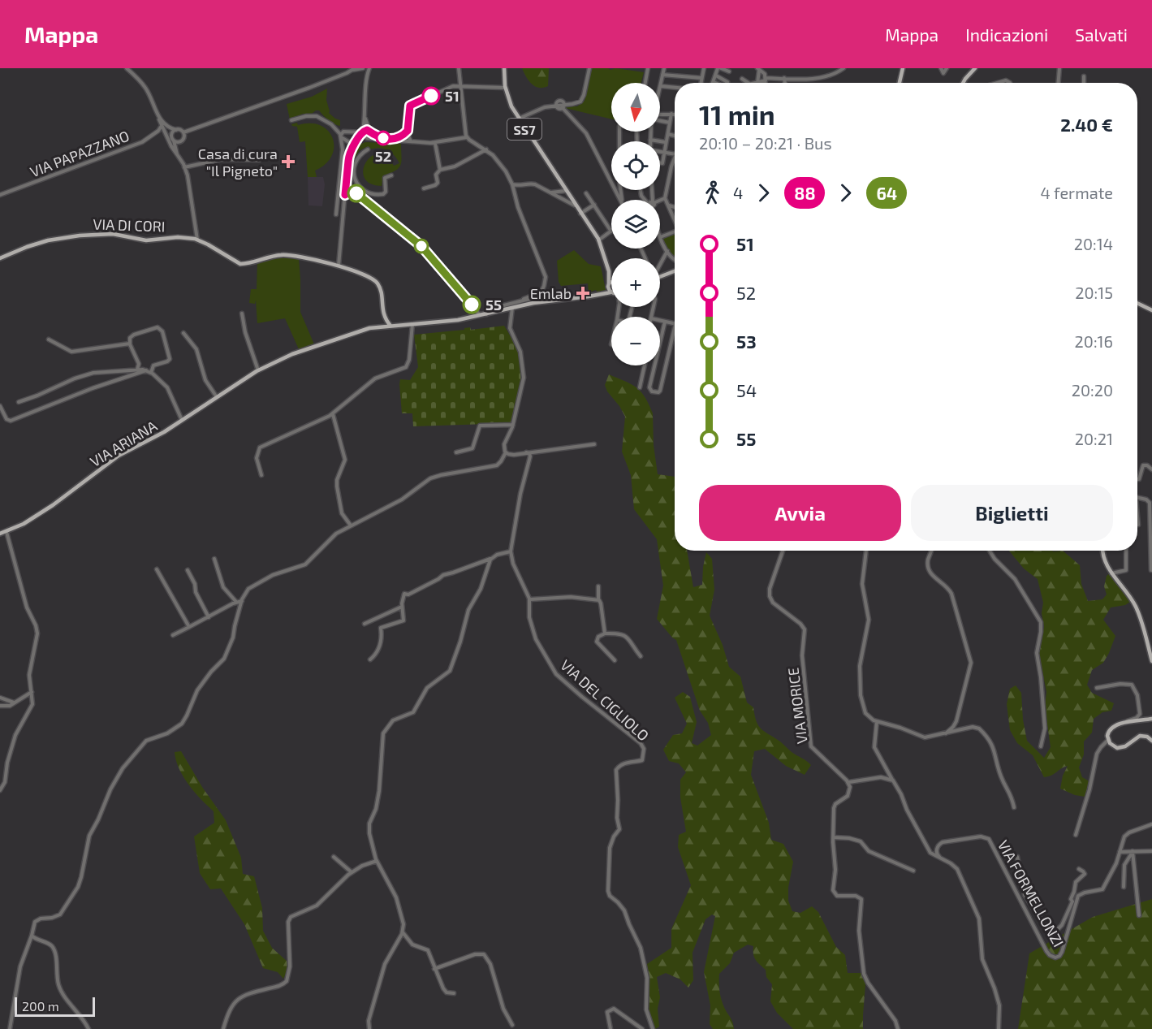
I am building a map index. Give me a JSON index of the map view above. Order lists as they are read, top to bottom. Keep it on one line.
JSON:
{"streets":{"main road":["SS7","VIA DI CORI","VIA ARIANA"],"street":["VIA PAPAZZANO","VIA DEL CIGLIOLO","VIA MORICE","VIA FORMELLONZI"]},"crossings":[["VIA DI CORI","VIA ARIANA"]],"places":{"other":["51","52","55"],"health":["Casa di cura \"Il Pigneto\"","Emlab"]},"lines":["bus line 88","bus line 64"],"scale_bar":"200 m","north":"bottom","page":{"header":"Mappa","nav":["Mappa","Indicazioni","Salvati"],"map_buttons":["+","−"],"heading":["11 min","20:10 – 20:21 · Bus","2.40 €"],"legs":["4","88","64","4 fermate"],"list":[{"name":"51","value":"20:14"},{"name":"52","value":"20:15"},{"name":"53","value":"20:16"},{"name":"54","value":"20:20"},{"name":"55","value":"20:21"}],"buttons":["Avvia","Biglietti"],"scale":"200 m"}}
